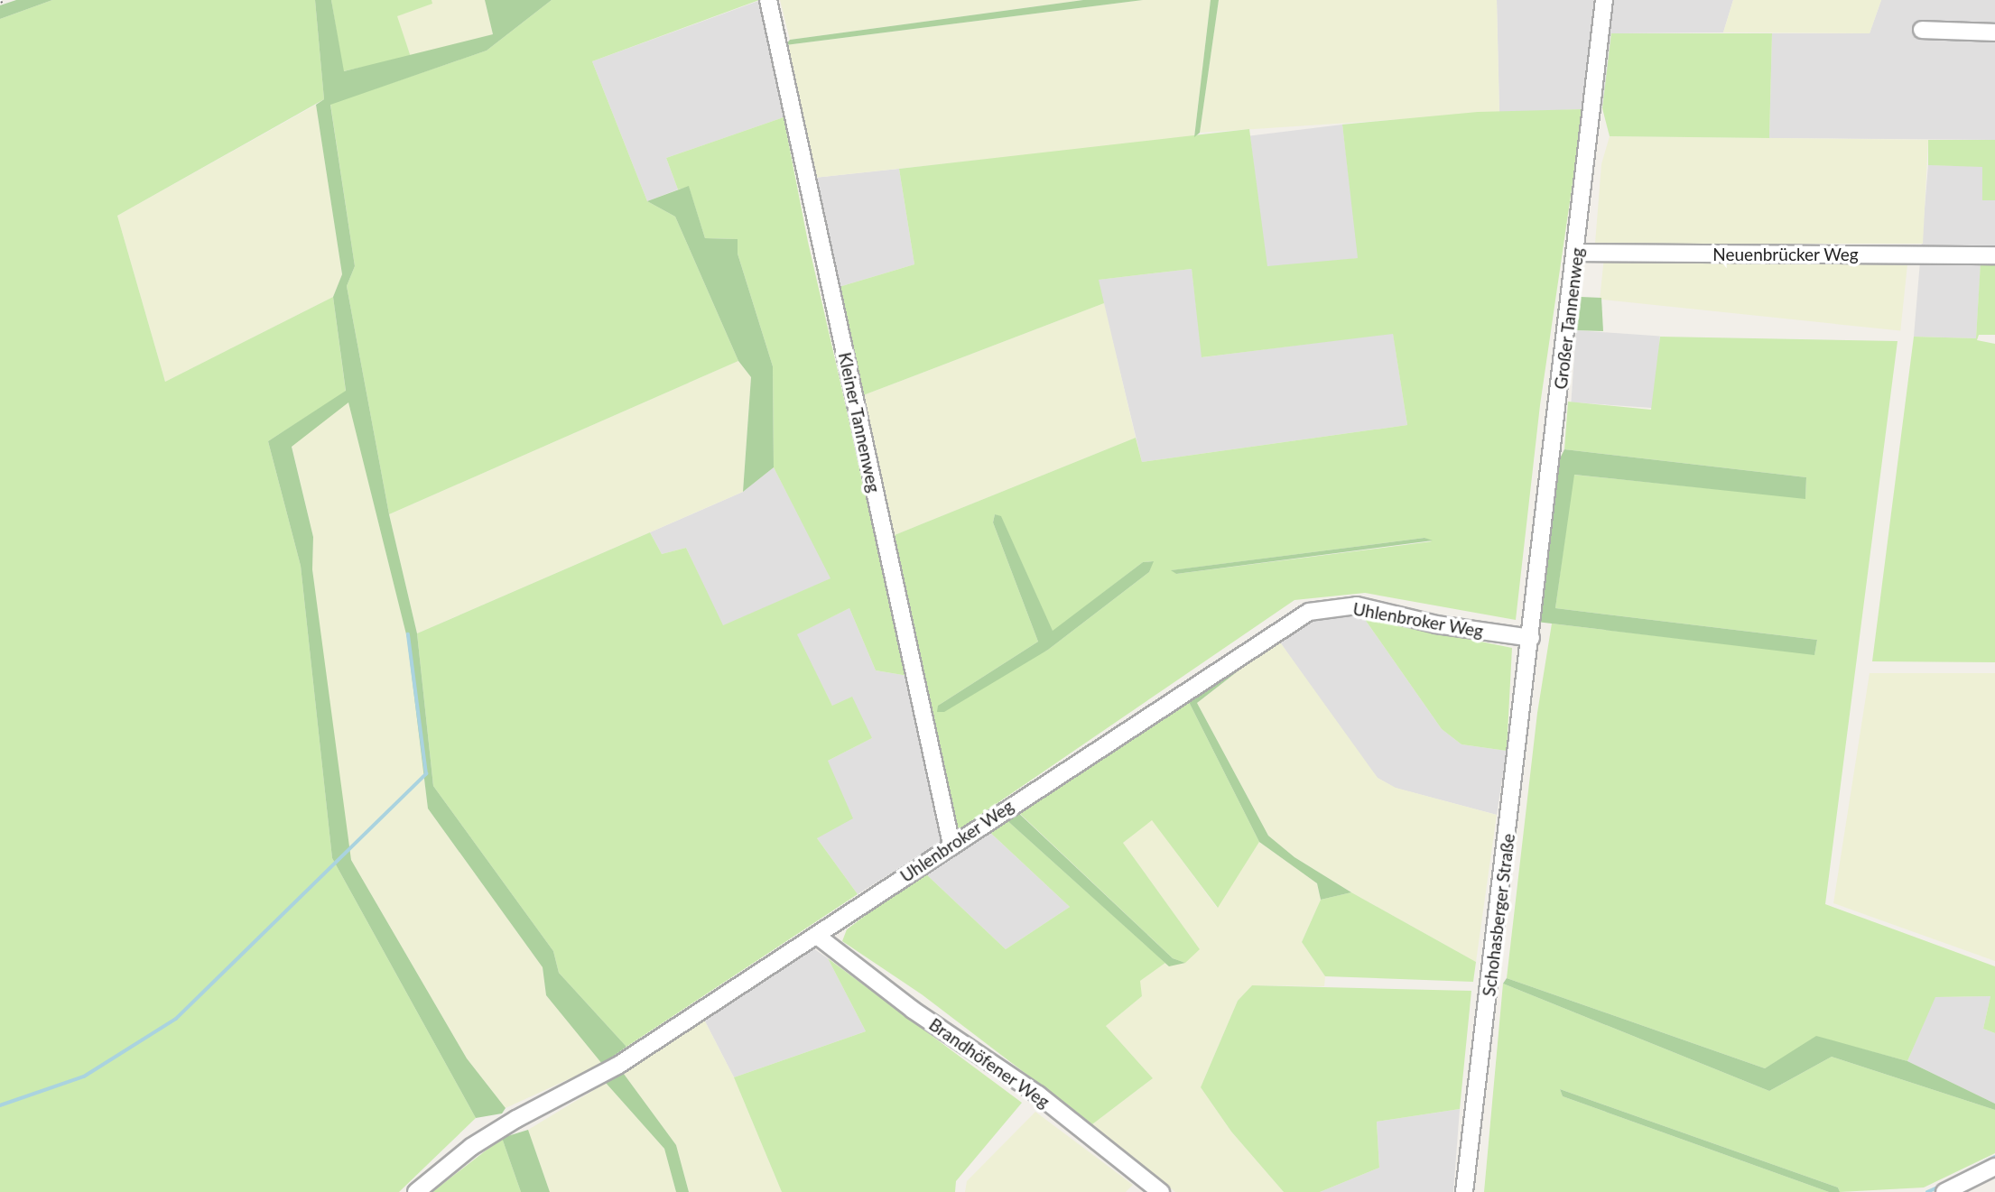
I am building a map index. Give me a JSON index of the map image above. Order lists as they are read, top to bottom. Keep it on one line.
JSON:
{"streets":{"street":["Neuenbrücker Weg","Großer Tannenweg","Kleiner Tannenweg","Uhlenbroker Weg","Schohasberger Straße","Brandhöfener Weg"]},"crossings":[["Neuenbrücker Weg","Großer Tannenweg"],["Großer Tannenweg","Uhlenbroker Weg"],["Großer Tannenweg","Schohasberger Straße"],["Kleiner Tannenweg","Uhlenbroker Weg"],["Uhlenbroker Weg","Schohasberger Straße"],["Uhlenbroker Weg","Brandhöfener Weg"]]}
